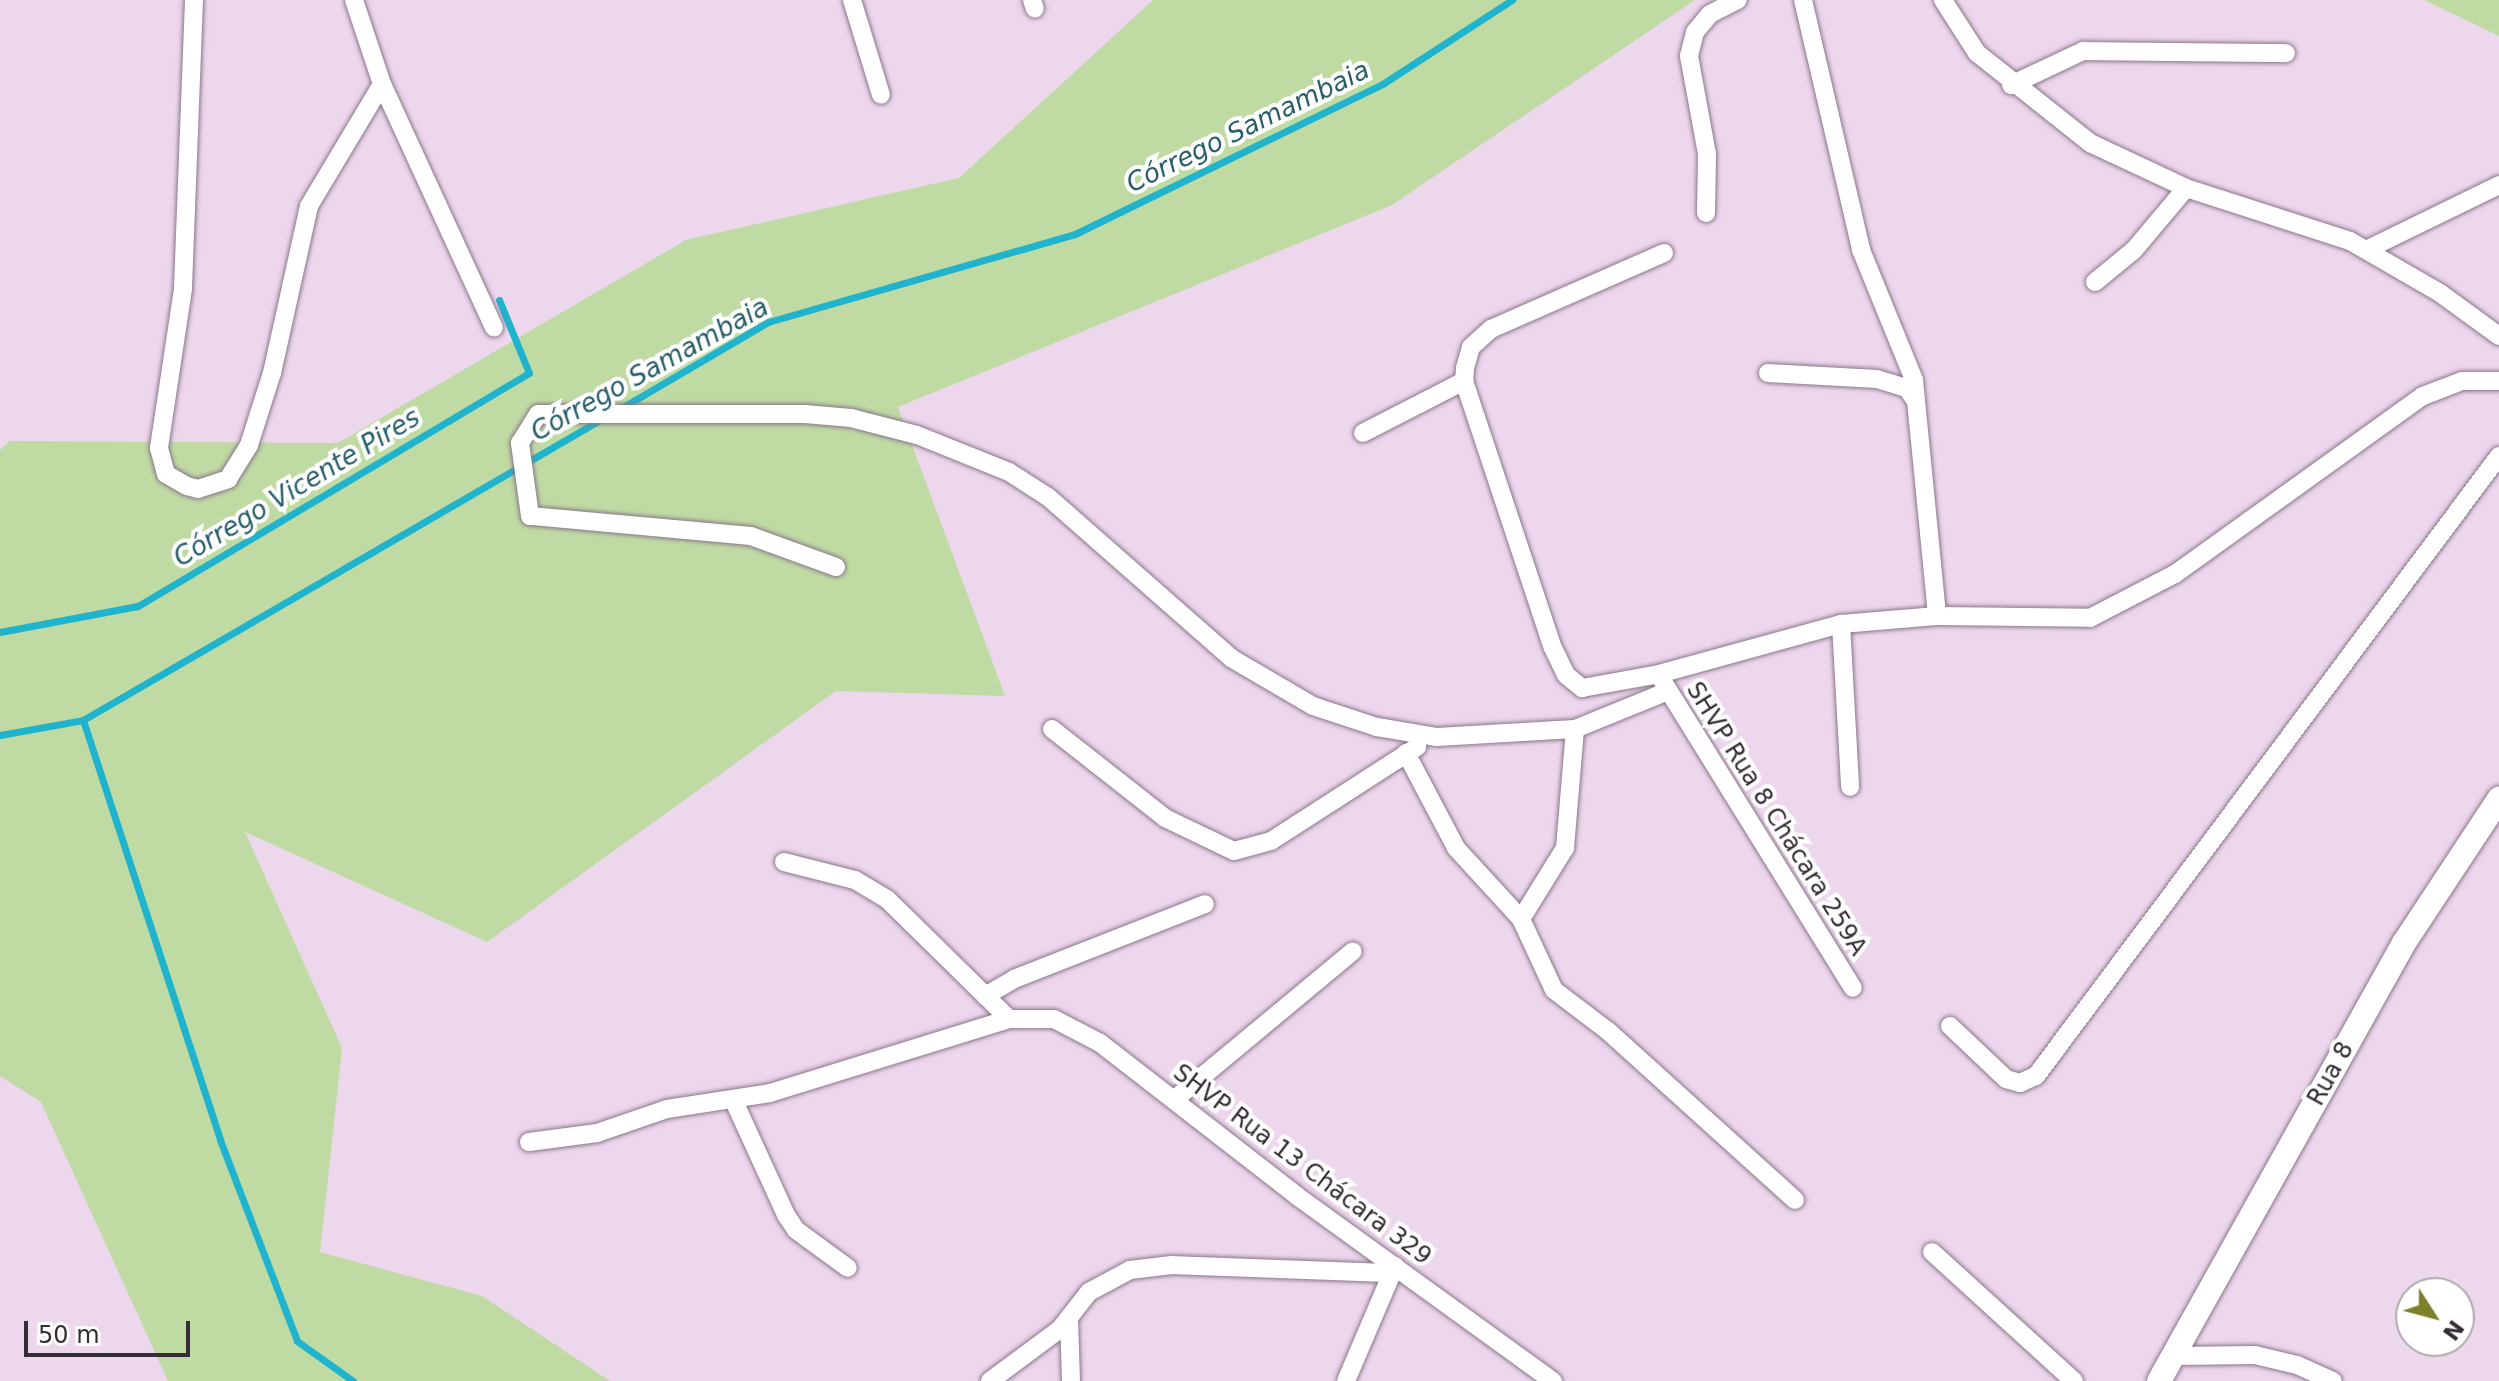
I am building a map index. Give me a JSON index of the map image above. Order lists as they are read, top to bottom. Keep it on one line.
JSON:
{"streets":{"street":["SHVP Rua 8 Chácara 259A","Rua 8","SHVP Rua 13 Chácara 329"]},"water":["Córrego Samambaia","Córrego Vicente Pires"],"scale_bar":"50 m","north":"bottom right"}
